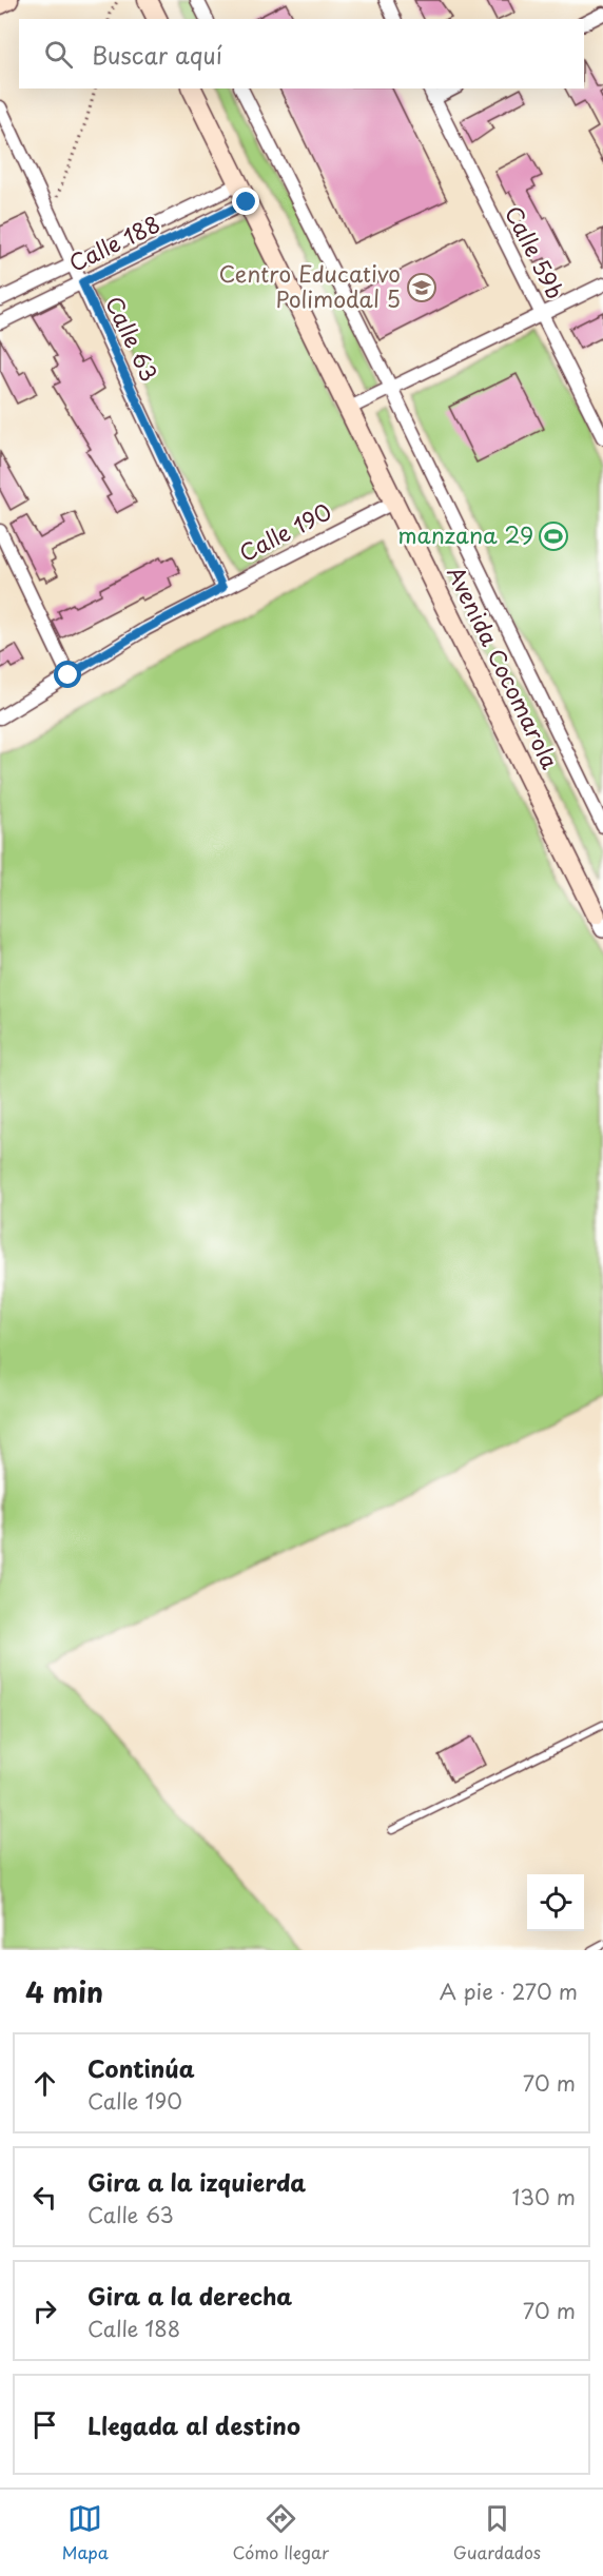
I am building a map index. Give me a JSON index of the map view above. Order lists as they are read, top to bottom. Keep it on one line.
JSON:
{"streets":{"main road":["Avenida Cocomarola"],"street":["Calle 188","Calle 59b","Calle 63","Calle 190"]},"crossings":[["Calle 188","Calle 63"],["Calle 188","Avenida Cocomarola"],["Calle 63","Calle 190"],["Calle 190","Avenida Cocomarola"]],"places":{"school or university":["Centro Educativo Polimodal 5"],"sports":["manzana 29"]},"page":{"search":"Buscar aquí","heading":["4 min","A pie · 270 m"],"list":[["Continúa","Calle 190","70 m"],["Gira a la izquierda","Calle 63","130 m"],["Gira a la derecha","Calle 188","70 m"],"Llegada al destino"],"nav":["Mapa","Cómo llegar","Guardados"]}}
